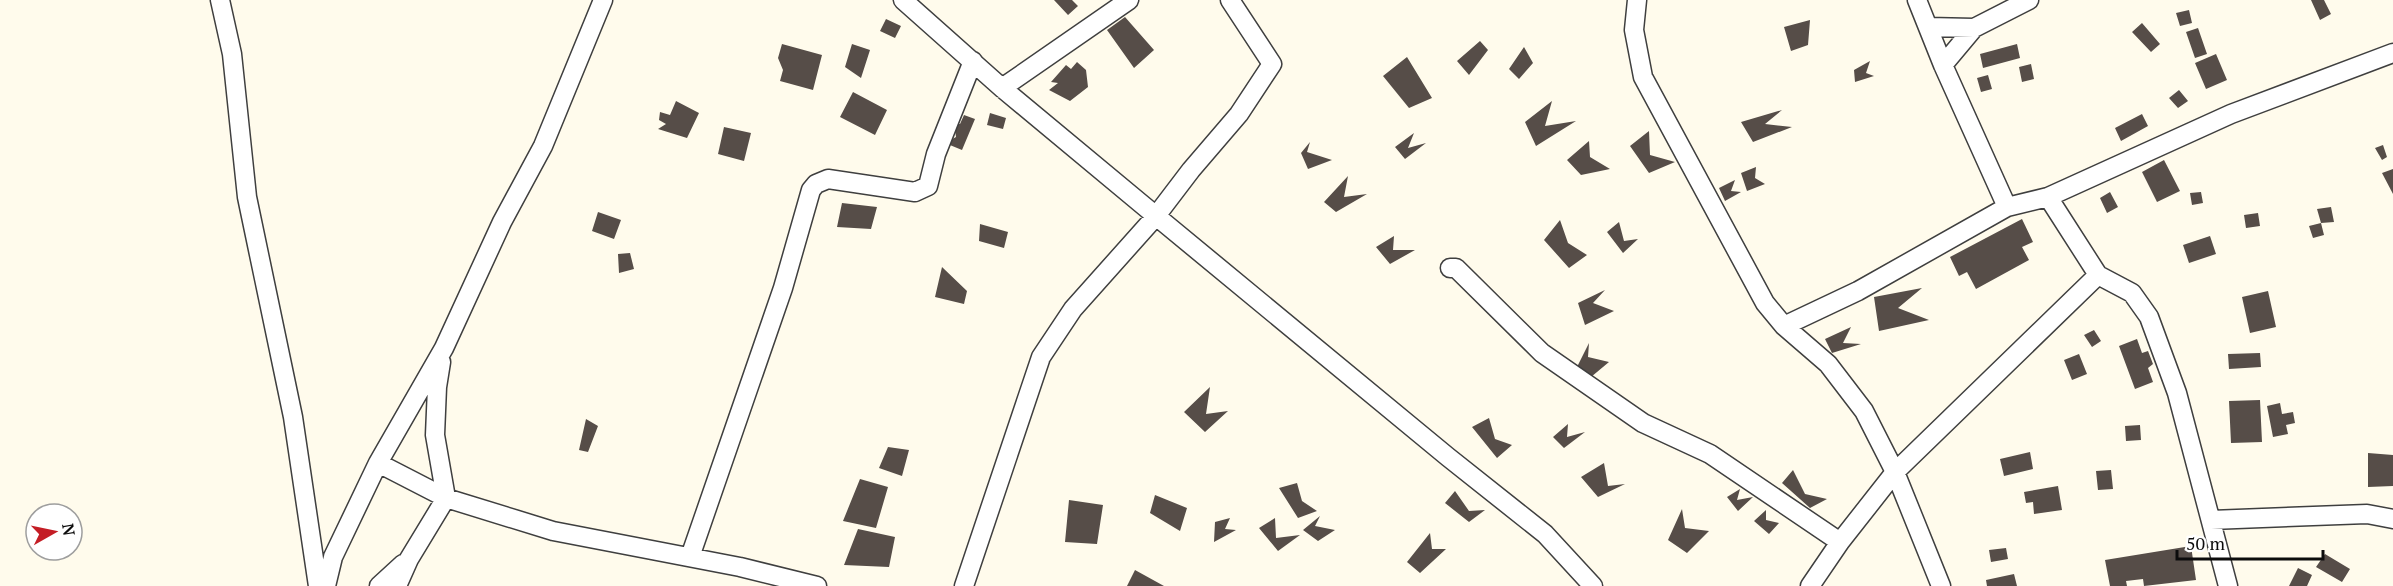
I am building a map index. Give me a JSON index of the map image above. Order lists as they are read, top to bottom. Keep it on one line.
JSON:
{"scale_bar":"50 m","north":"right"}
